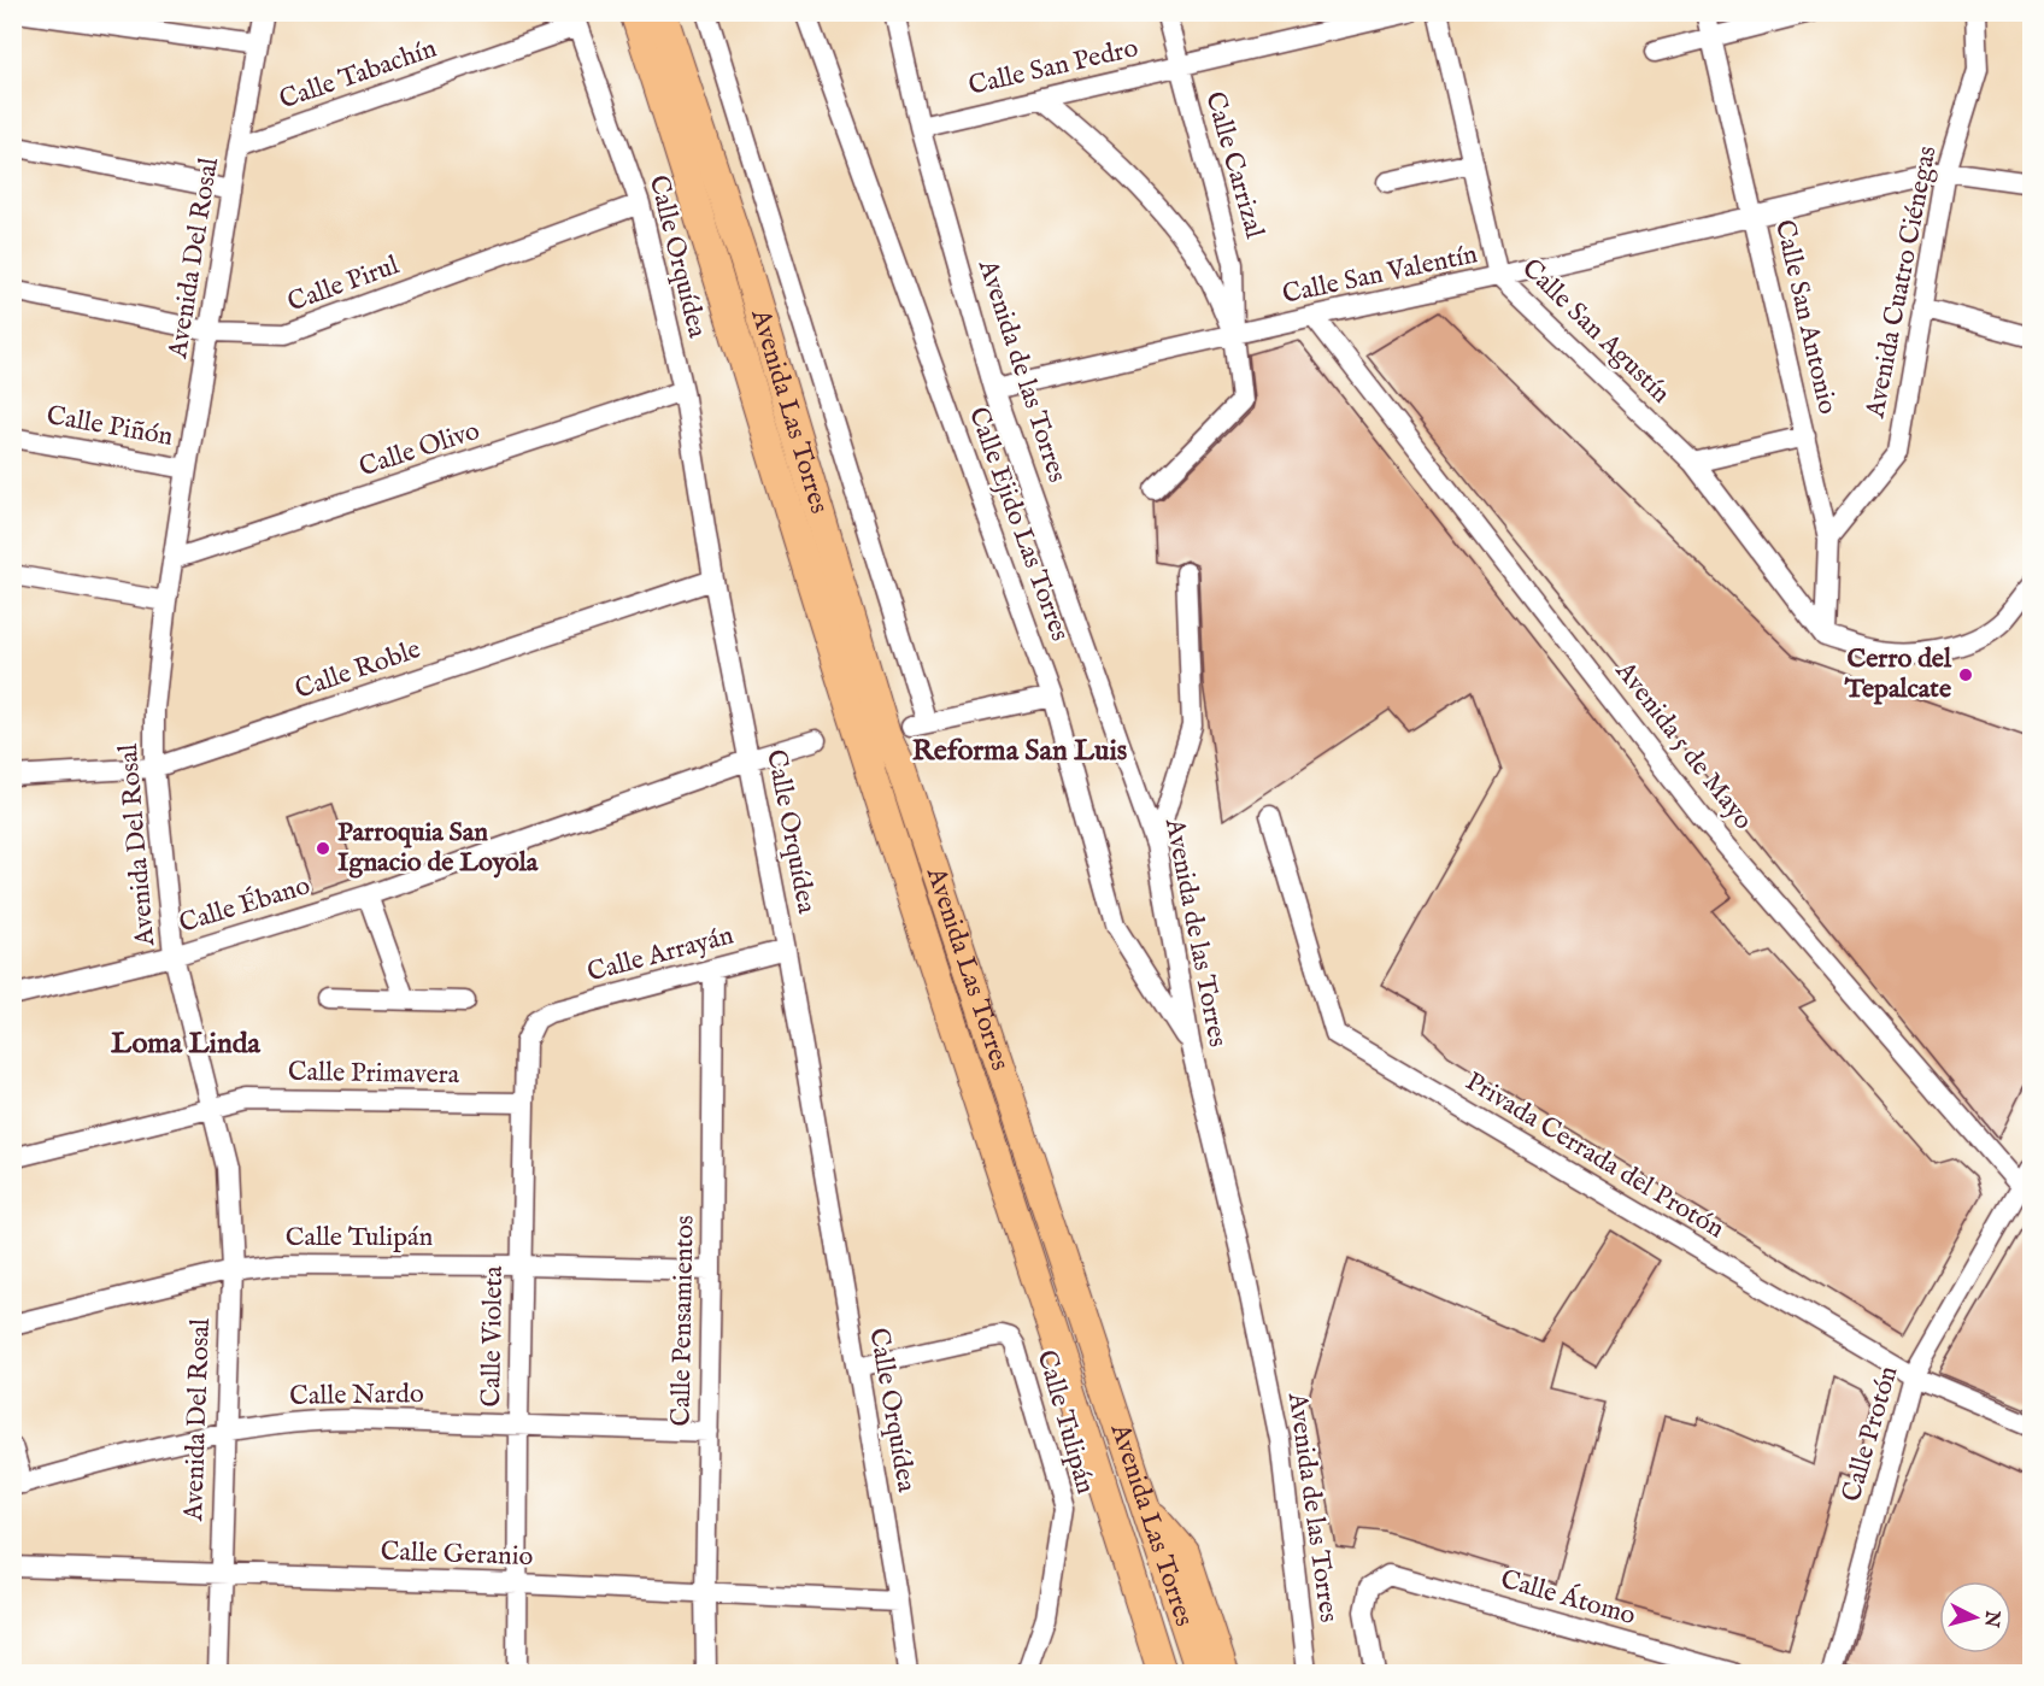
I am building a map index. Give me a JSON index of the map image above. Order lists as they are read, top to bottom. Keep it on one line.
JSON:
{"streets":{"highway":["Avenida Las Torres"],"street":["Calle San Pedro","Calle Tabachín","Calle Carrizal","Calle Orquídea","Avenida Del Rosal","Calle San Valentín","Avenida Cuatro Ciénegas","Calle Pirul","Calle San Antonio","Calle San Agustín","Avenida de las Torres","Calle Piñón","Calle Olivo","Calle Ejido Las Torres","Calle Roble","Avenida 5 de Mayo","Calle Ébano","Calle Arrayán","Calle Primavera","Privada Cerrada del Protón","Calle Tulipán","Calle Pensamientos","Calle Violeta","Calle Nardo","Calle Protón","Calle Geranio","Calle Átomo"]},"crossings":[["Calle San Pedro","Calle Carrizal"],["Calle San Pedro","Avenida de las Torres"],["Calle Tabachín","Calle Orquídea"],["Calle Tabachín","Avenida Del Rosal"],["Calle Carrizal","Calle San Valentín"],["Calle Orquídea","Calle Pirul"],["Calle Orquídea","Calle Olivo"],["Calle Orquídea","Calle Roble"],["Calle Orquídea","Calle Ébano"],["Calle Orquídea","Calle Arrayán"],["Calle Orquídea","Calle Tulipán"],["Calle Orquídea","Calle Geranio"],["Avenida Del Rosal","Calle Pirul"],["Avenida Del Rosal","Calle Piñón"],["Avenida Del Rosal","Calle Olivo"],["Avenida Del Rosal","Calle Roble"],["Avenida Del Rosal","Calle Ébano"],["Avenida Del Rosal","Calle Primavera"],["Avenida Del Rosal","Calle Tulipán"],["Avenida Del Rosal","Calle Nardo"],["Avenida Del Rosal","Calle Geranio"],["Calle San Valentín","Avenida Cuatro Ciénegas"],["Calle San Valentín","Calle San Antonio"],["Calle San Valentín","Calle San Agustín"],["Calle San Valentín","Avenida de las Torres"],["Calle San Valentín","Avenida 5 de Mayo"],["Avenida Cuatro Ciénegas","Calle San Antonio"],["Calle San Antonio","Calle San Agustín"],["Avenida de las Torres","Calle Ejido Las Torres"],["Avenida Las Torres","Calle Ejido Las Torres"],["Avenida 5 de Mayo","Calle Protón"],["Calle Arrayán","Calle Pensamientos"],["Calle Arrayán","Calle Violeta"],["Calle Primavera","Calle Violeta"],["Privada Cerrada del Protón","Calle Protón"],["Calle Tulipán","Calle Pensamientos"],["Calle Tulipán","Calle Violeta"],["Calle Pensamientos","Calle Nardo"],["Calle Pensamientos","Calle Geranio"],["Calle Violeta","Calle Nardo"],["Calle Violeta","Calle Geranio"]],"districts":["Reforma San Luis","Loma Linda"],"places":["Cerro del Tepalcate","Parroquia San Ignacio de Loyola"],"north":"right"}
